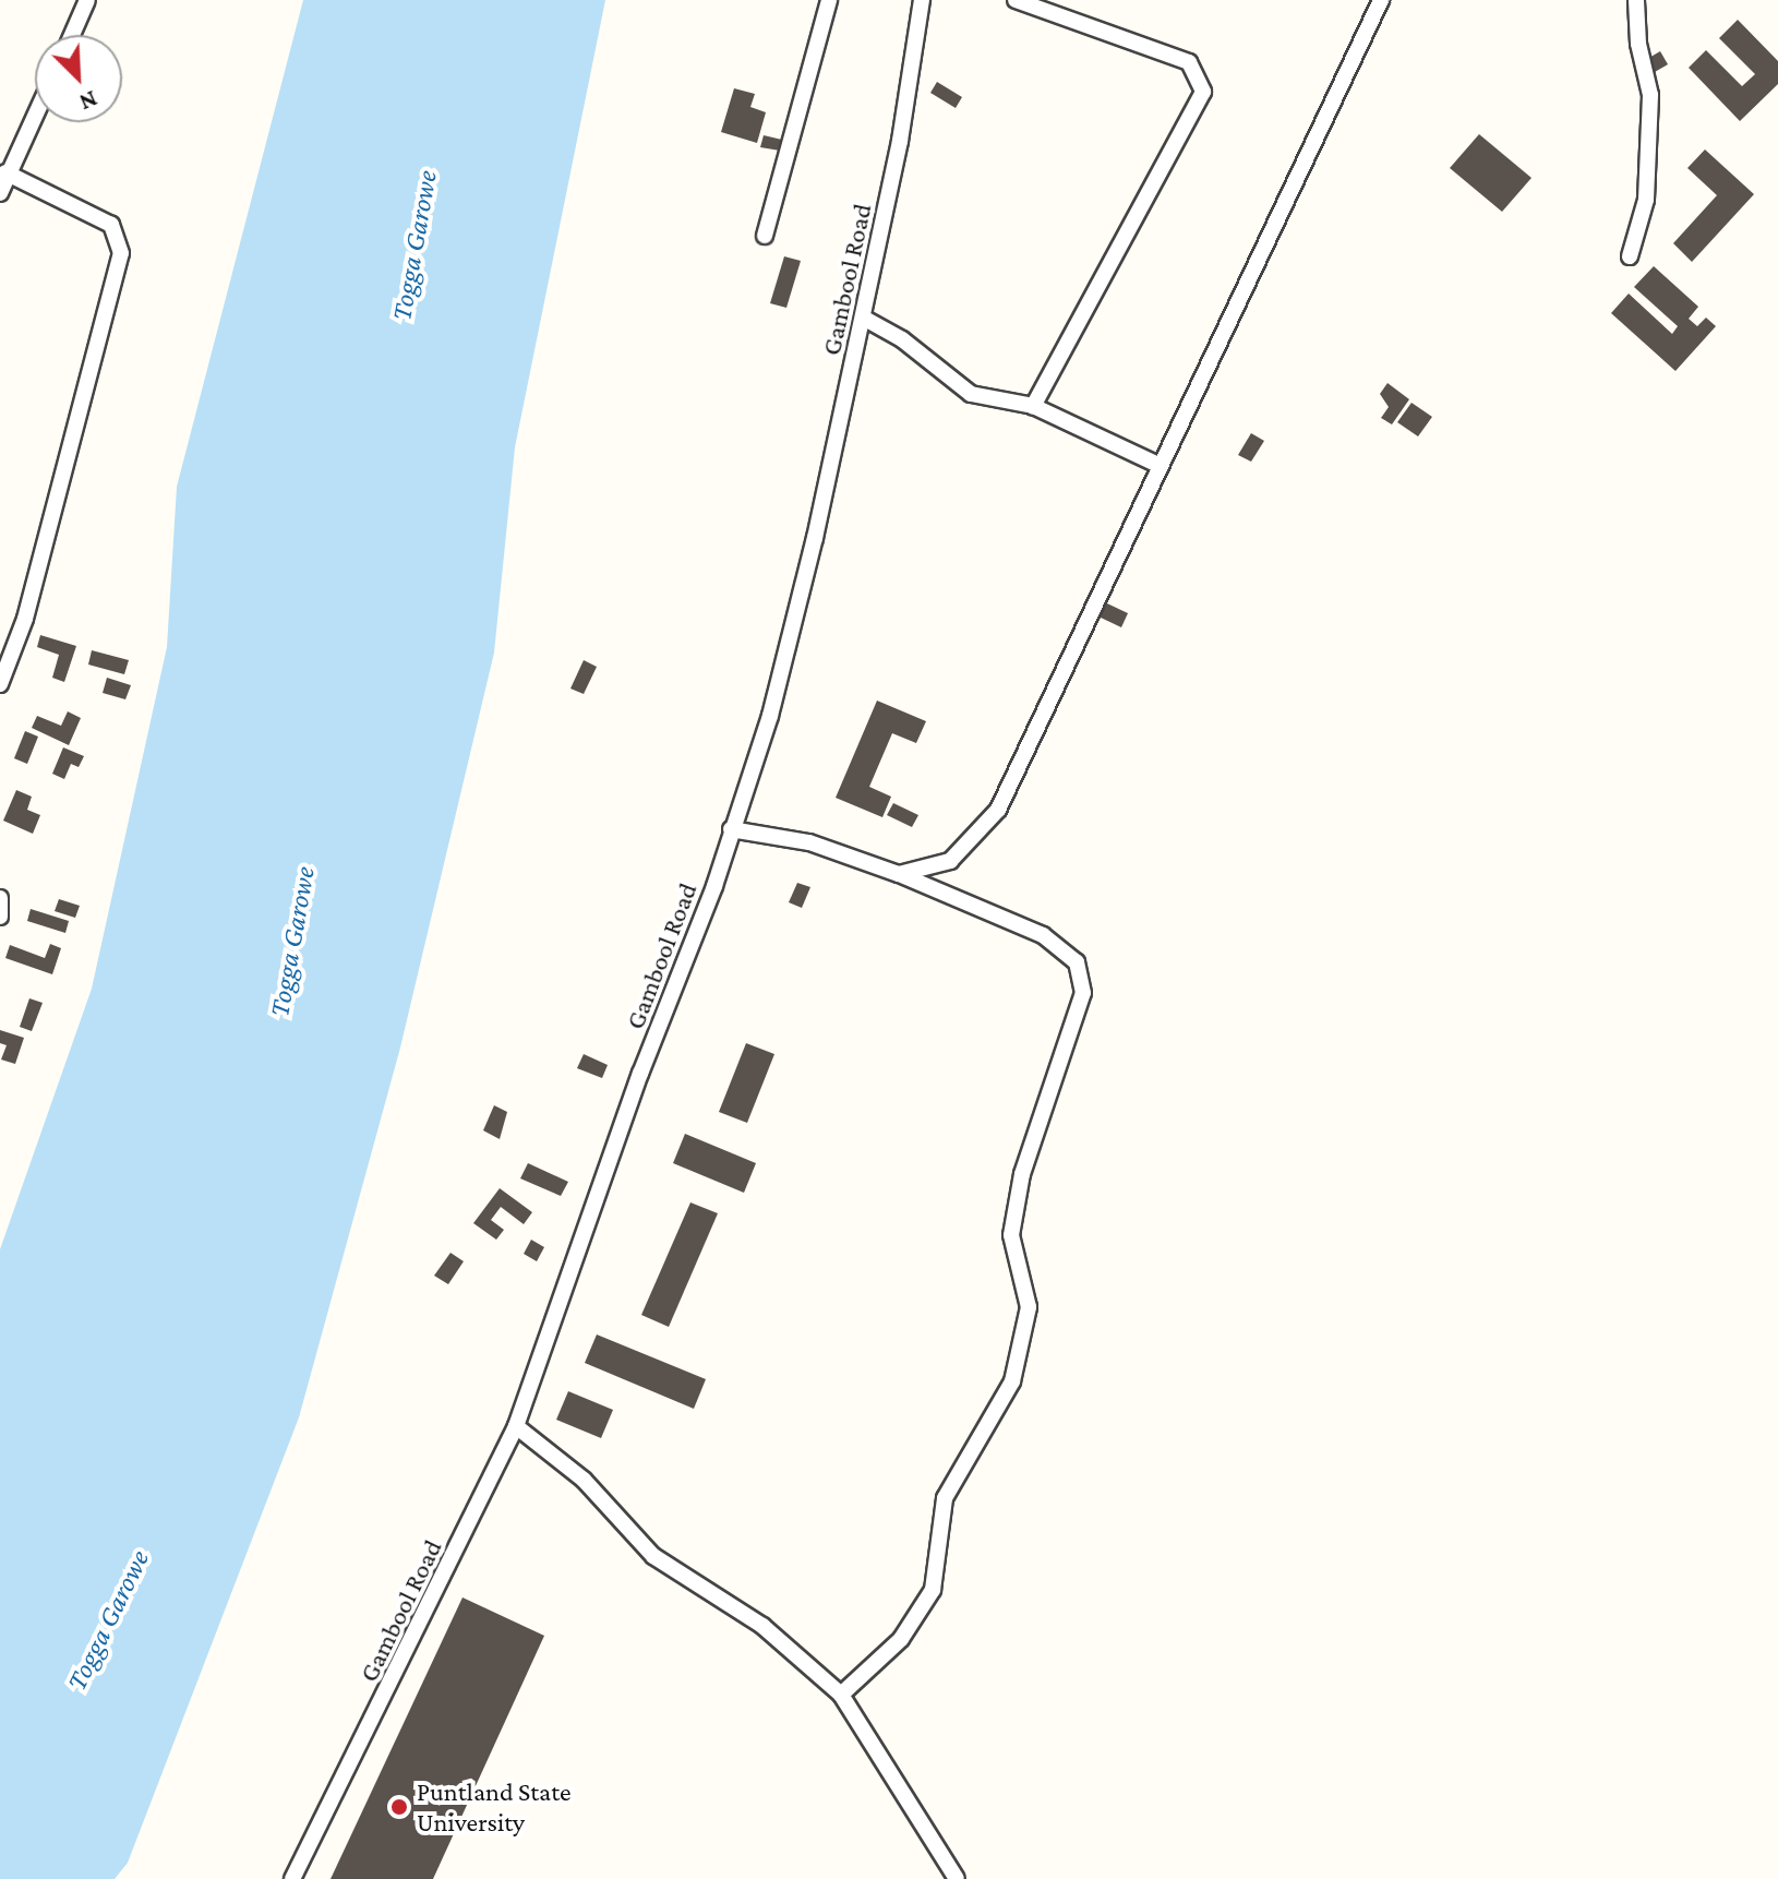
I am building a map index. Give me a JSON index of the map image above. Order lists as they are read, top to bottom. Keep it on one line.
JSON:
{"streets":{"street":["Gambool Road"]},"water":["Togga Garowe"],"places":["Puntland State University"],"north":"bottom right"}
